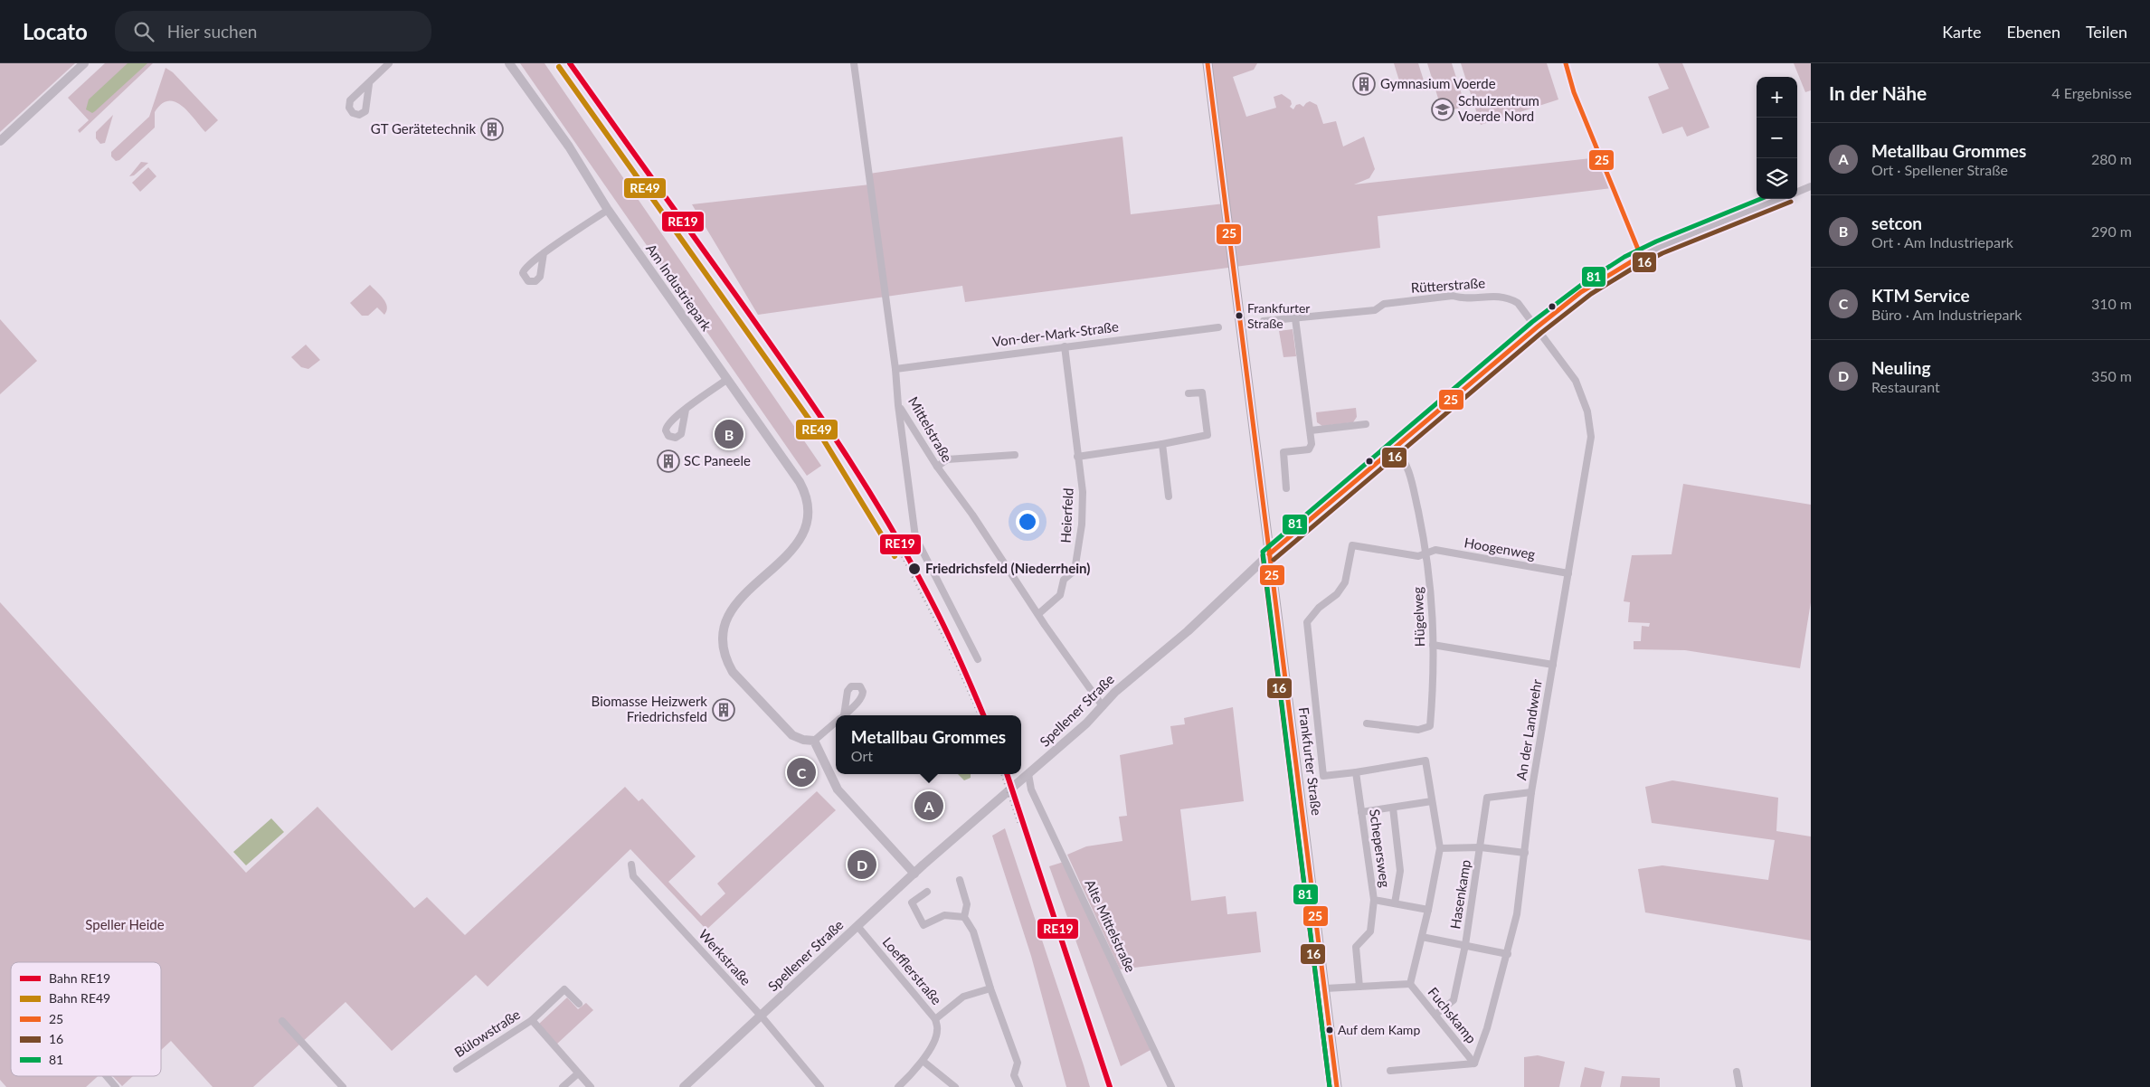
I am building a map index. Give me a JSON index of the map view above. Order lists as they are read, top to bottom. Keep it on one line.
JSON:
{"streets":{"main road":["Frankfurter Straße"],"street":["Rütterstraße","Am Industriepark","Von-der-Mark-Straße","Mittelstraße","Heierfeld","Hoogenweg","Hügelweg","Spellener Straße","An der Landwehr","Schepersweg","Hasenkamp","Alte Mittelstraße","Werkstraße","Loefflerstraße","Fuchskamp","Bülowstraße"]},"crossings":[["Rütterstraße","An der Landwehr"],["Von-der-Mark-Straße","Mittelstraße"],["Von-der-Mark-Straße","Heierfeld"],["Mittelstraße","Heierfeld"],["Mittelstraße","Spellener Straße"],["Hoogenweg","Hügelweg"],["Hoogenweg","An der Landwehr"],["Hoogenweg","Schepersweg"],["Spellener Straße","Frankfurter Straße"],["Spellener Straße","Alte Mittelstraße"],["Spellener Straße","Werkstraße"],["Spellener Straße","Loefflerstraße"],["An der Landwehr","Hasenkamp"],["An der Landwehr","Fuchskamp"],["Hasenkamp","Fuchskamp"]],"parks":["Speller Heide"],"places":{"building":["Gymnasium Voerde","GT Gerätetechnik","SC Paneele","Biomasse Heizwerk Friedrichsfeld"],"school or university":["Schulzentrum Voerde Nord"],"other":["Frankfurter Straße","Friedrichsfeld (Niederrhein)","Auf dem Kamp"]},"lines":["rail line RE19","transit line 25","rail line RE49","transit line 81","transit line 16"],"legend":["Bahn RE19","Bahn RE49","25","16","81"],"page":{"header":"Locato","search":"Hier suchen","nav":["Karte","Ebenen","Teilen"],"heading":["In der Nähe","4 Ergebnisse"],"map_buttons":["+","−"],"list":[{"mark":"A","name":"Metallbau Grommes","note":"Ort · Spellener Straße","value":"280 m"},{"mark":"B","name":"setcon","note":"Ort · Am Industriepark","value":"290 m"},{"mark":"C","name":"KTM Service","note":"Büro · Am Industriepark","value":"310 m"},{"mark":"D","name":"Neuling","note":"Restaurant","value":"350 m"}],"pins":["B","C","A","D"],"popup":["Metallbau Grommes","Ort"]}}
